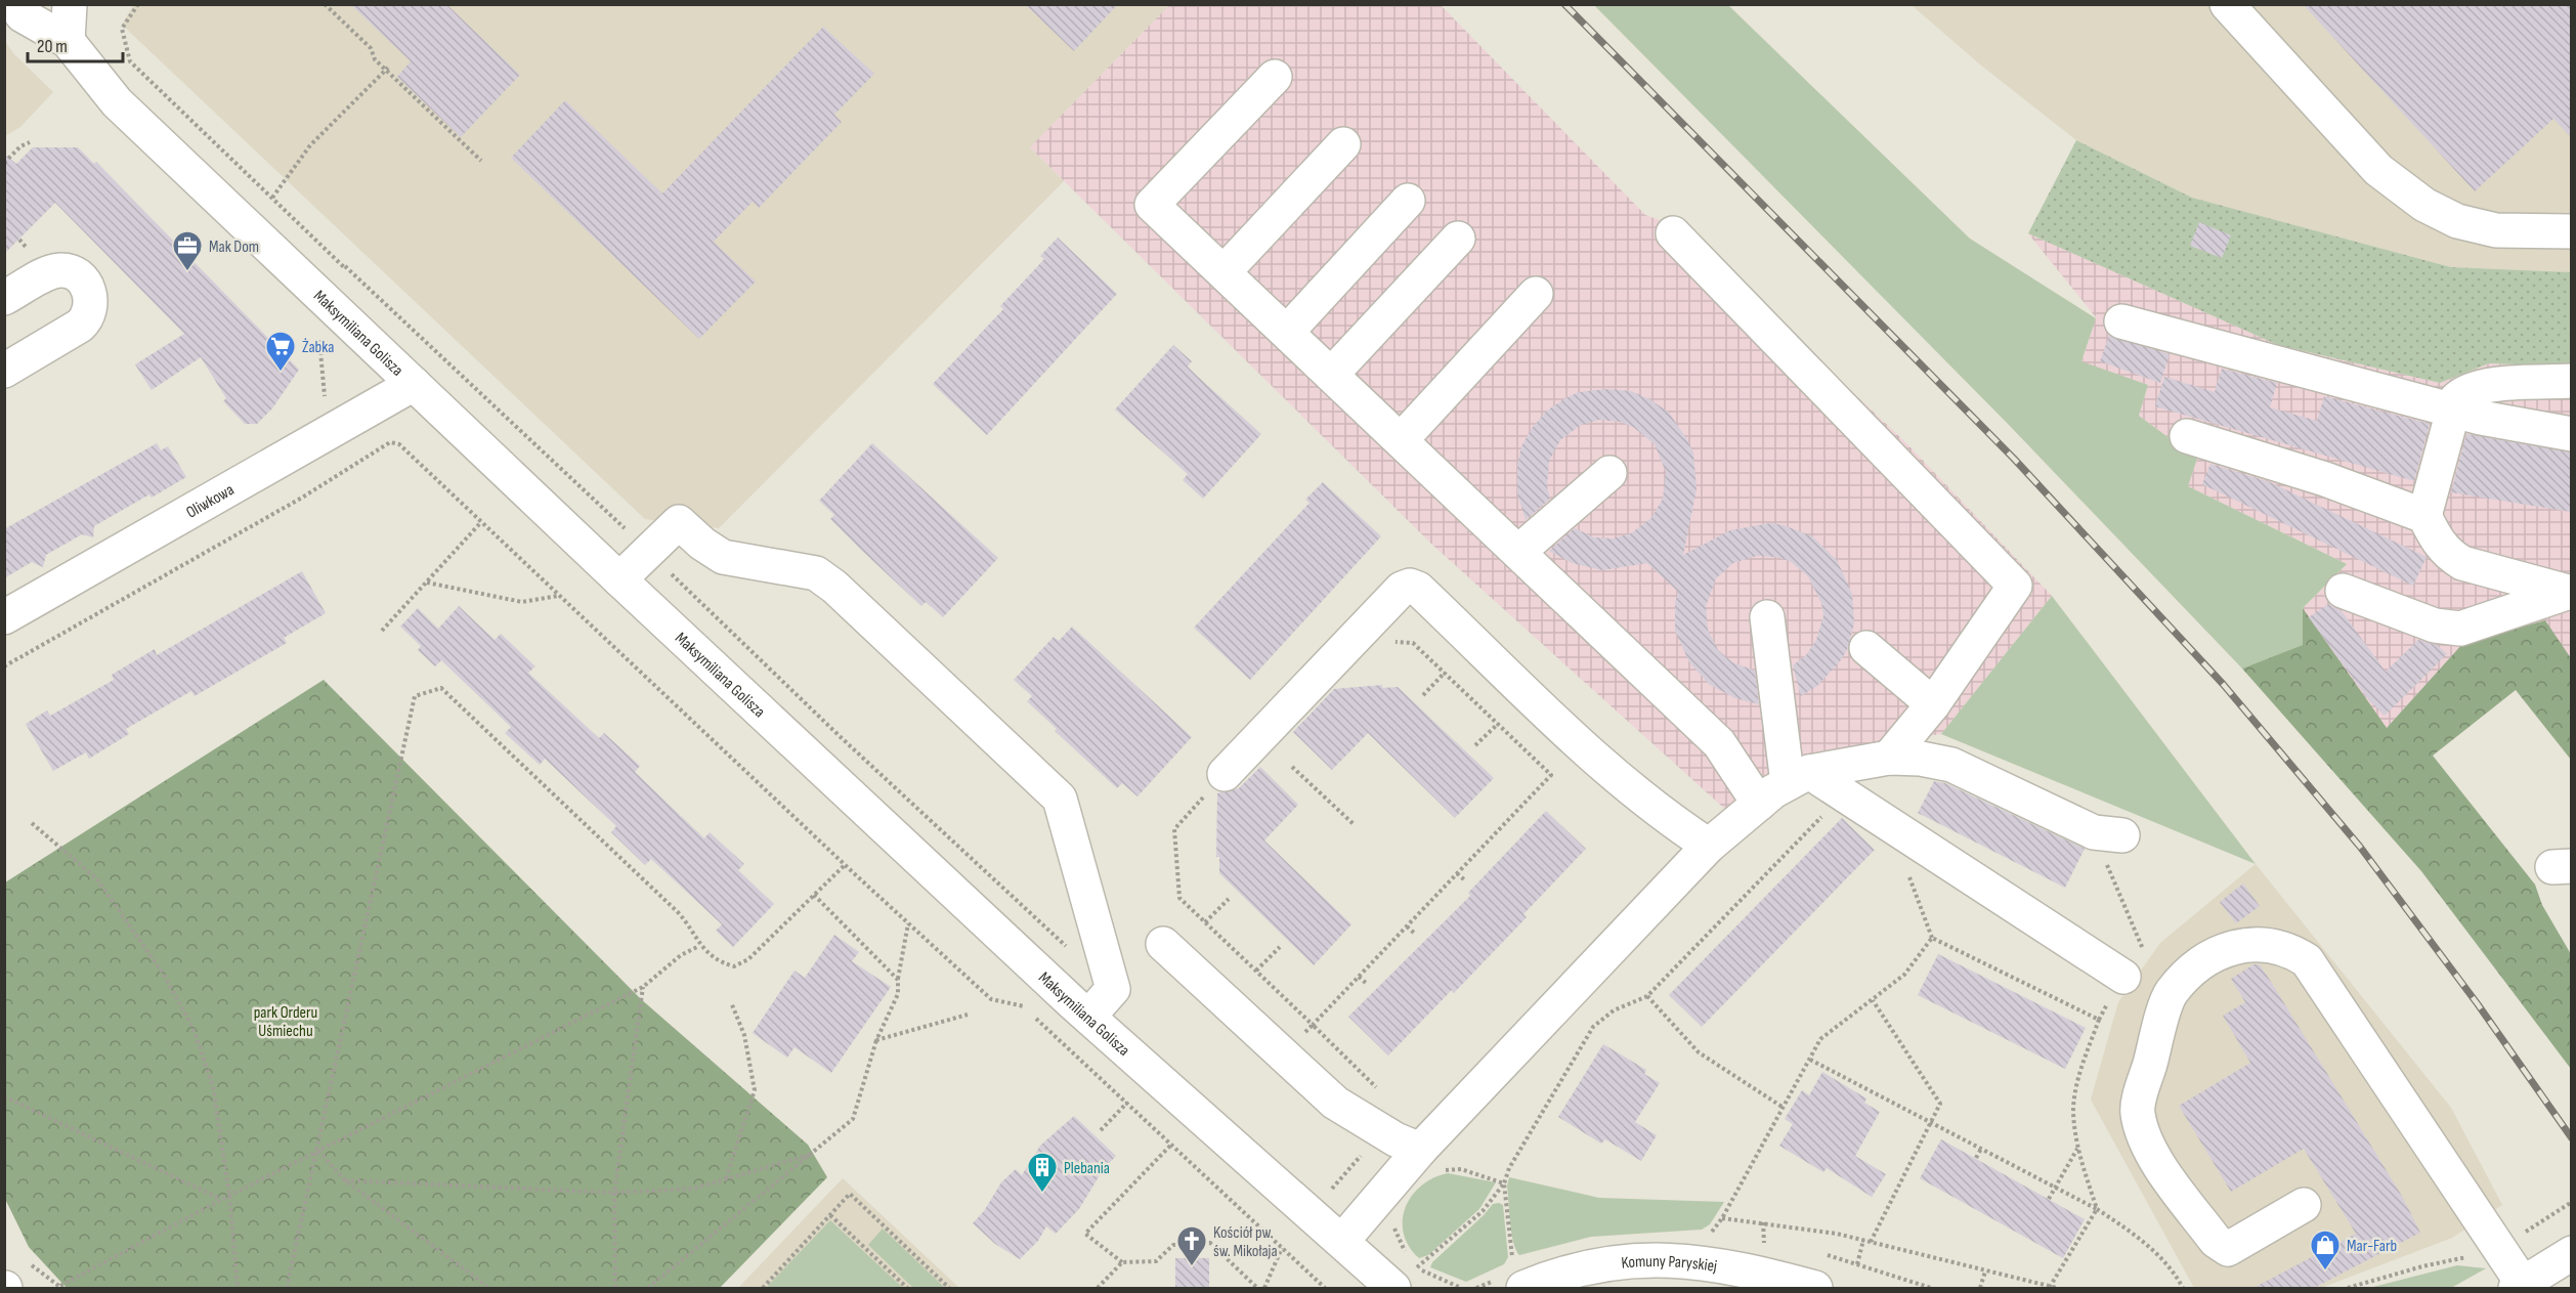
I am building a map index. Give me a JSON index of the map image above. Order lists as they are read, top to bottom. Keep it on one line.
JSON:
{"streets":{"street":["Maksymiliana Golisza","Oliwkowa","Komuny Paryskiej"]},"crossings":[["Maksymiliana Golisza","Oliwkowa"]],"parks":["park Orderu Uśmiechu"],"places":{"office":["Mak Dom"],"supermarket":["Żabka"],"building":["Plebania"],"church":["Kościół pw. św. Mikołaja"],"shop":["Mar-Farb"]},"scale_bar":"20 m"}
